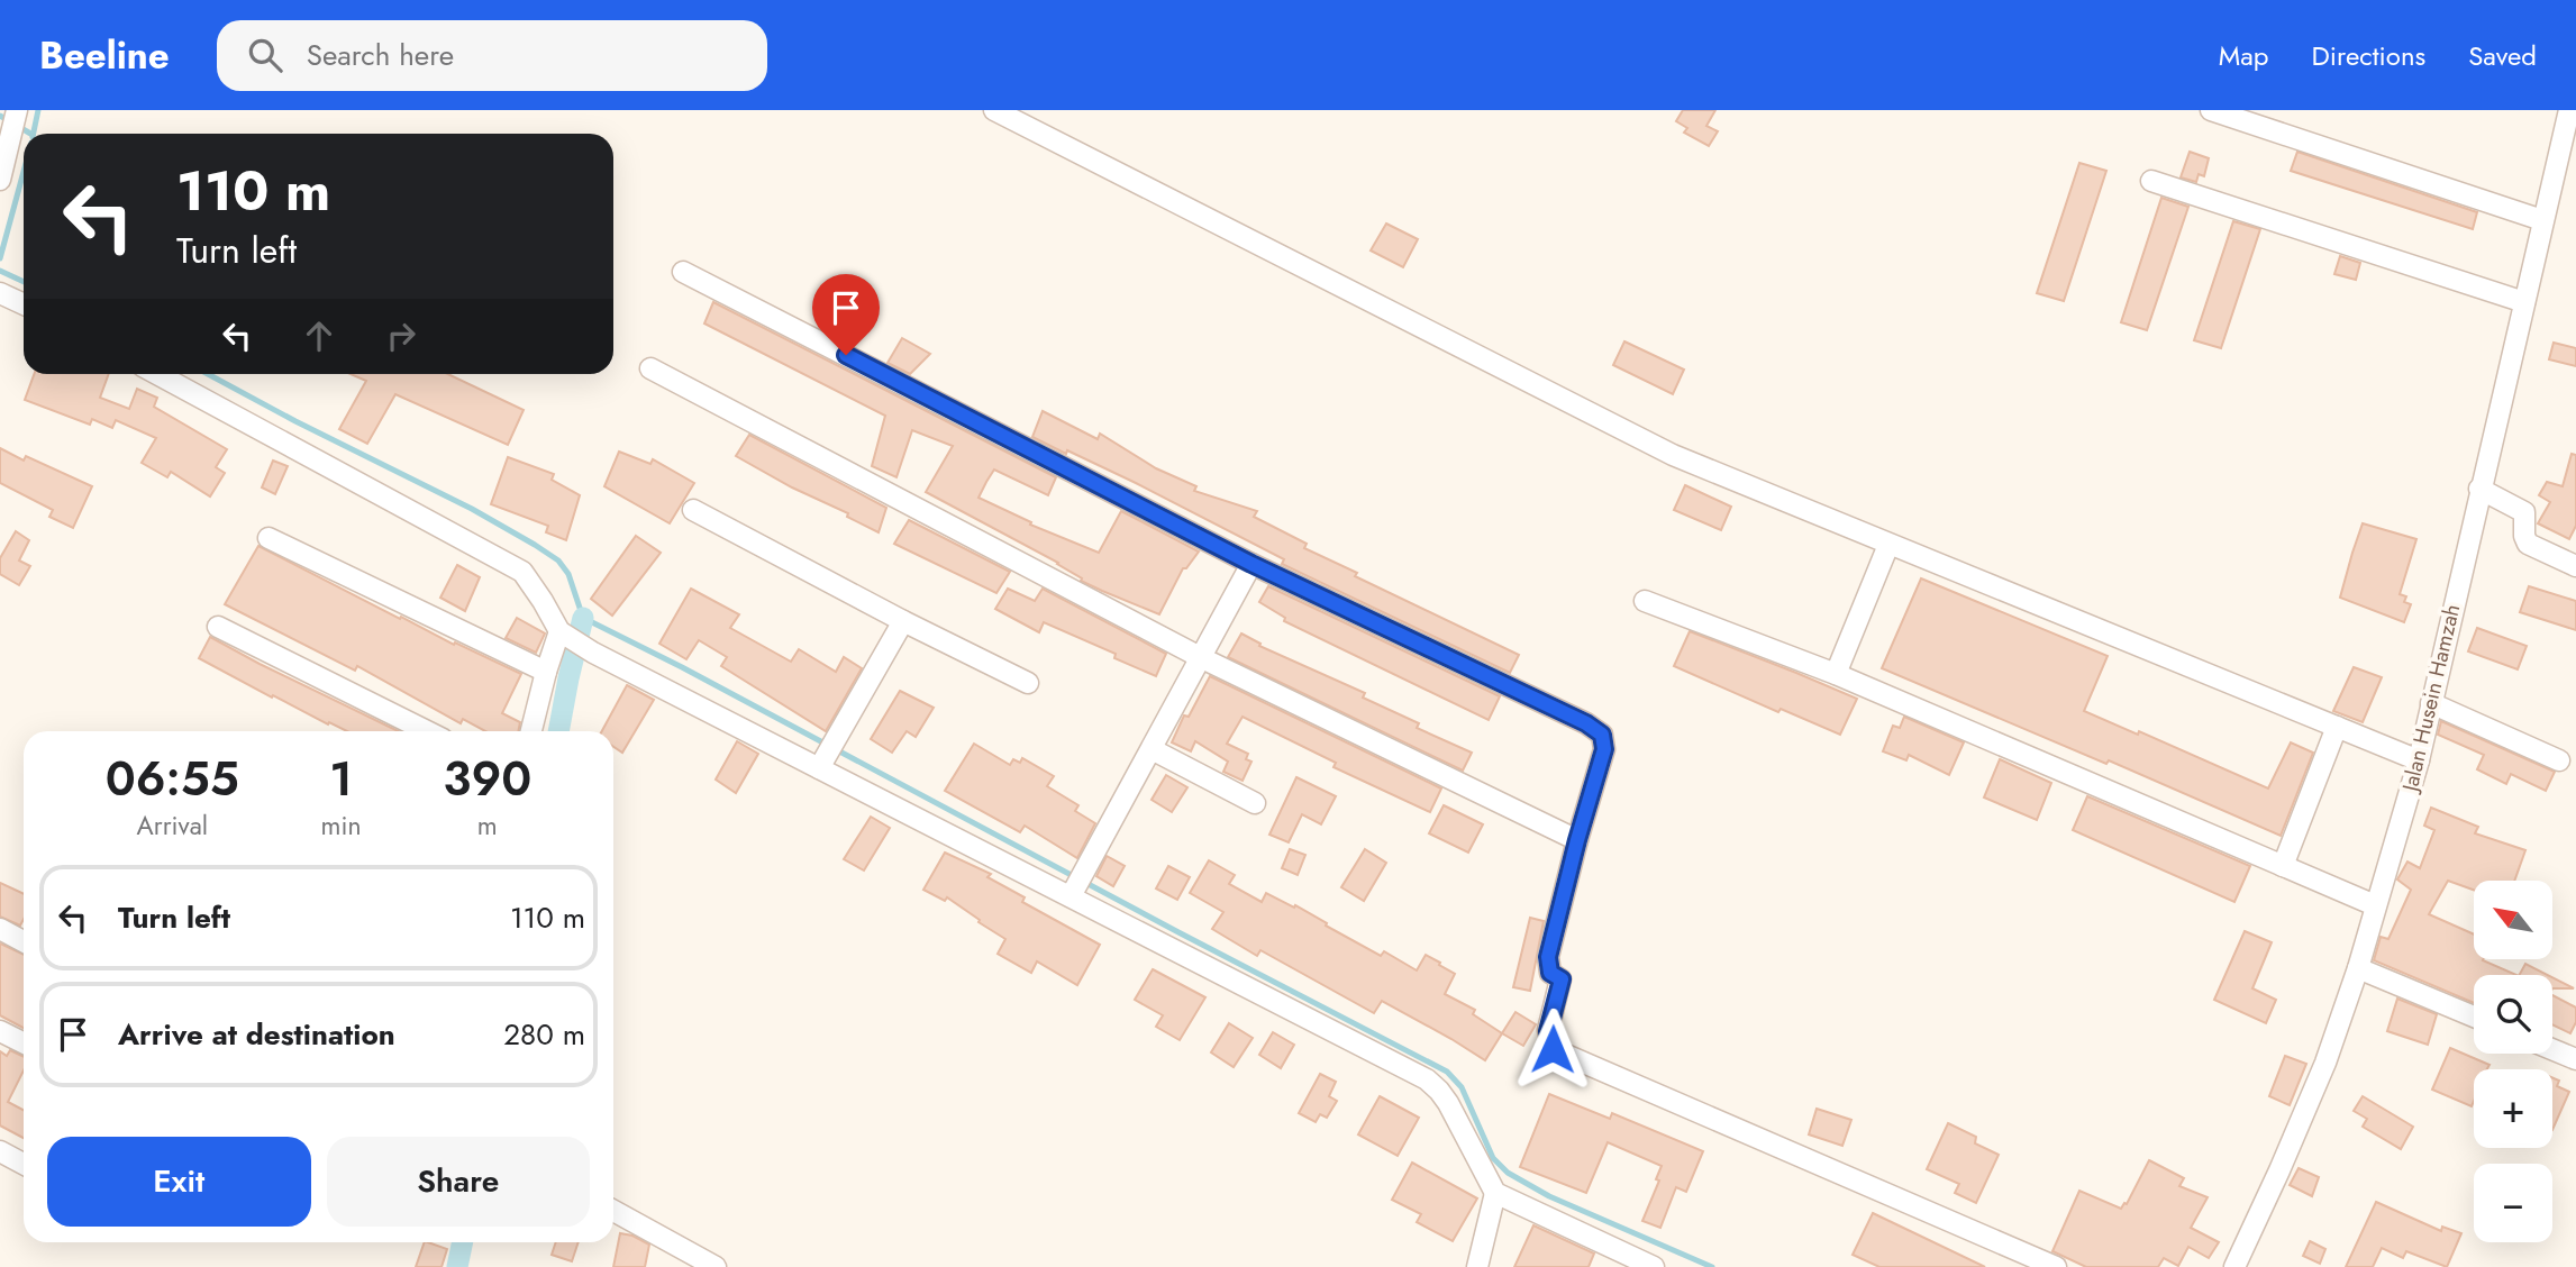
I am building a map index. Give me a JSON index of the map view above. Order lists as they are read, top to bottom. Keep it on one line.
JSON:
{"streets":{"street":["Jalan Husein Hamzah"]},"north":"top left","page":{"header":"Beeline","search":"Search here","nav":["Map","Directions","Saved"],"turn":["110 m","Turn left"],"eta":["06:55","Arrival","1","min","390","m"],"list":[{"name":"Turn left","value":"110 m"},{"name":"Arrive at destination","value":"280 m"}],"map_buttons":["+","−"],"buttons":["Exit","Share"]}}
